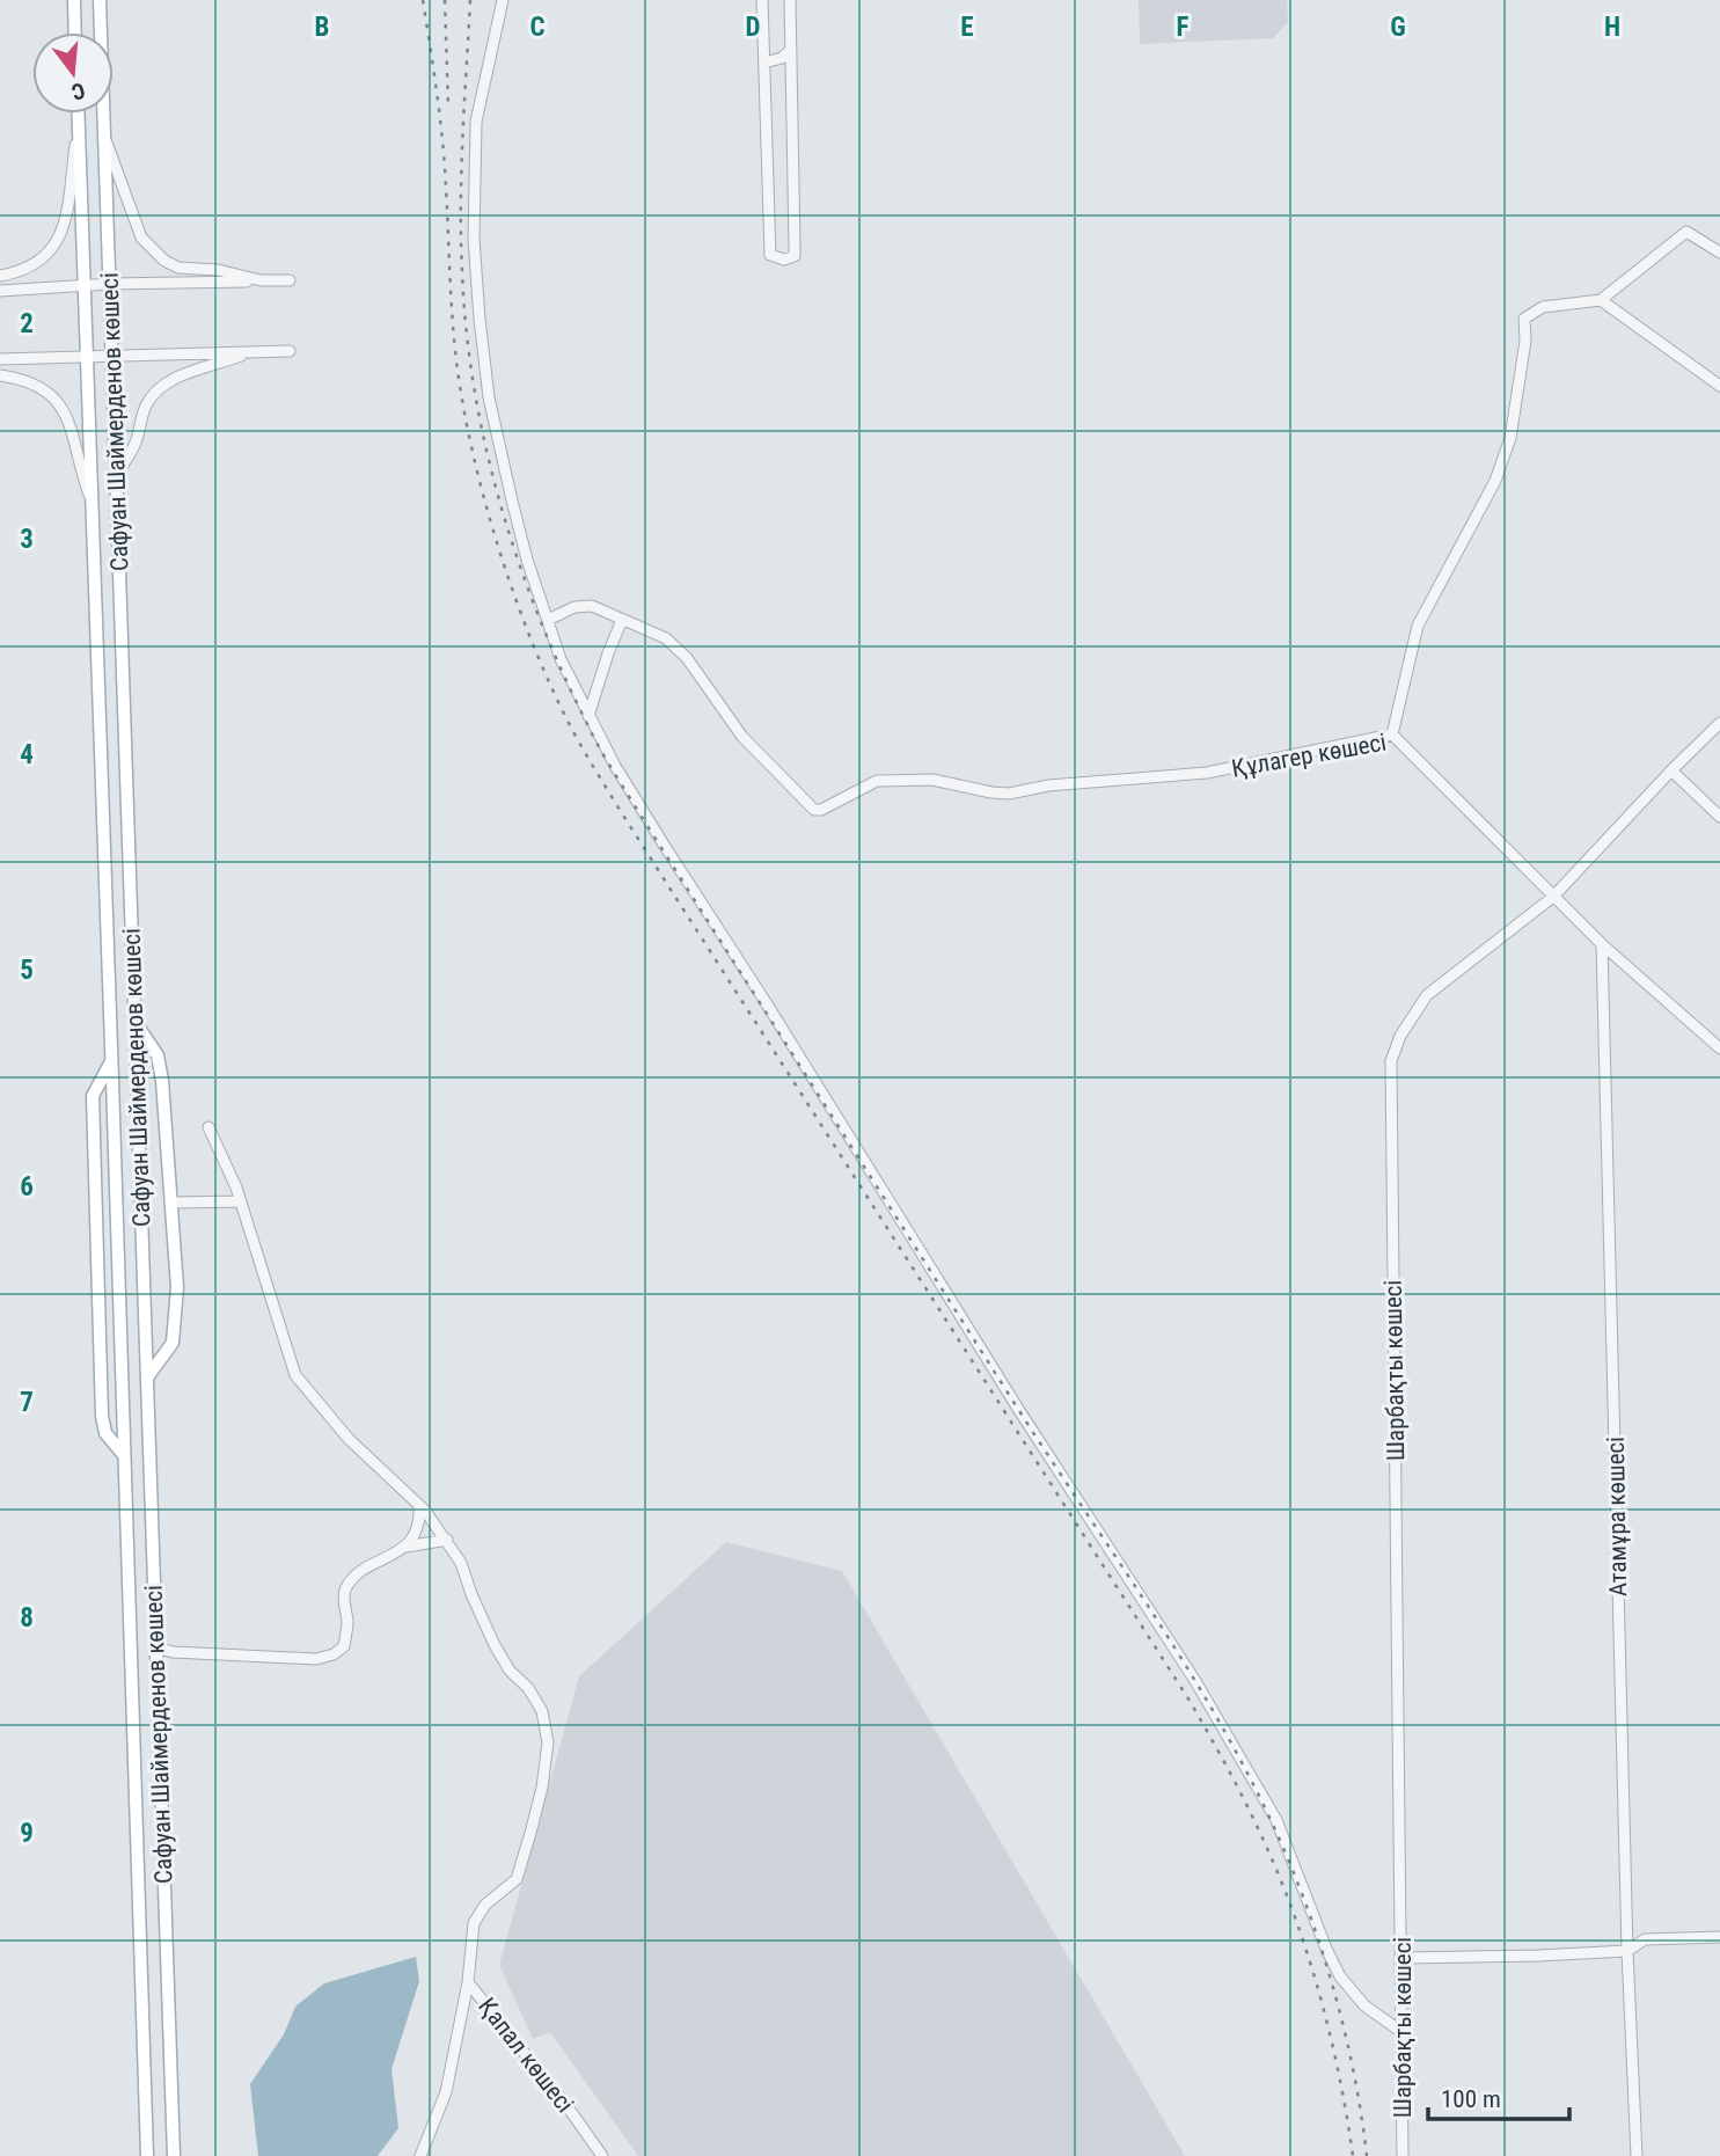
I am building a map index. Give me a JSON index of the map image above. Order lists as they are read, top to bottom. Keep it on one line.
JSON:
{"streets":{"main road":["Сафуан Шаймерденов көшесі"],"street":["Құлагер көшесі","Шарбақты көшесі","Атамұра көшесі","Қапал көшесі"]},"crossings":[["Құлагер көшесі","Шарбақты көшесі"]],"scale_bar":"100 m","north":"bottom","grid":{"columns":["B","C","D","E","F","G","H"],"rows":["2","3","4","5","6","7","8","9"]}}
